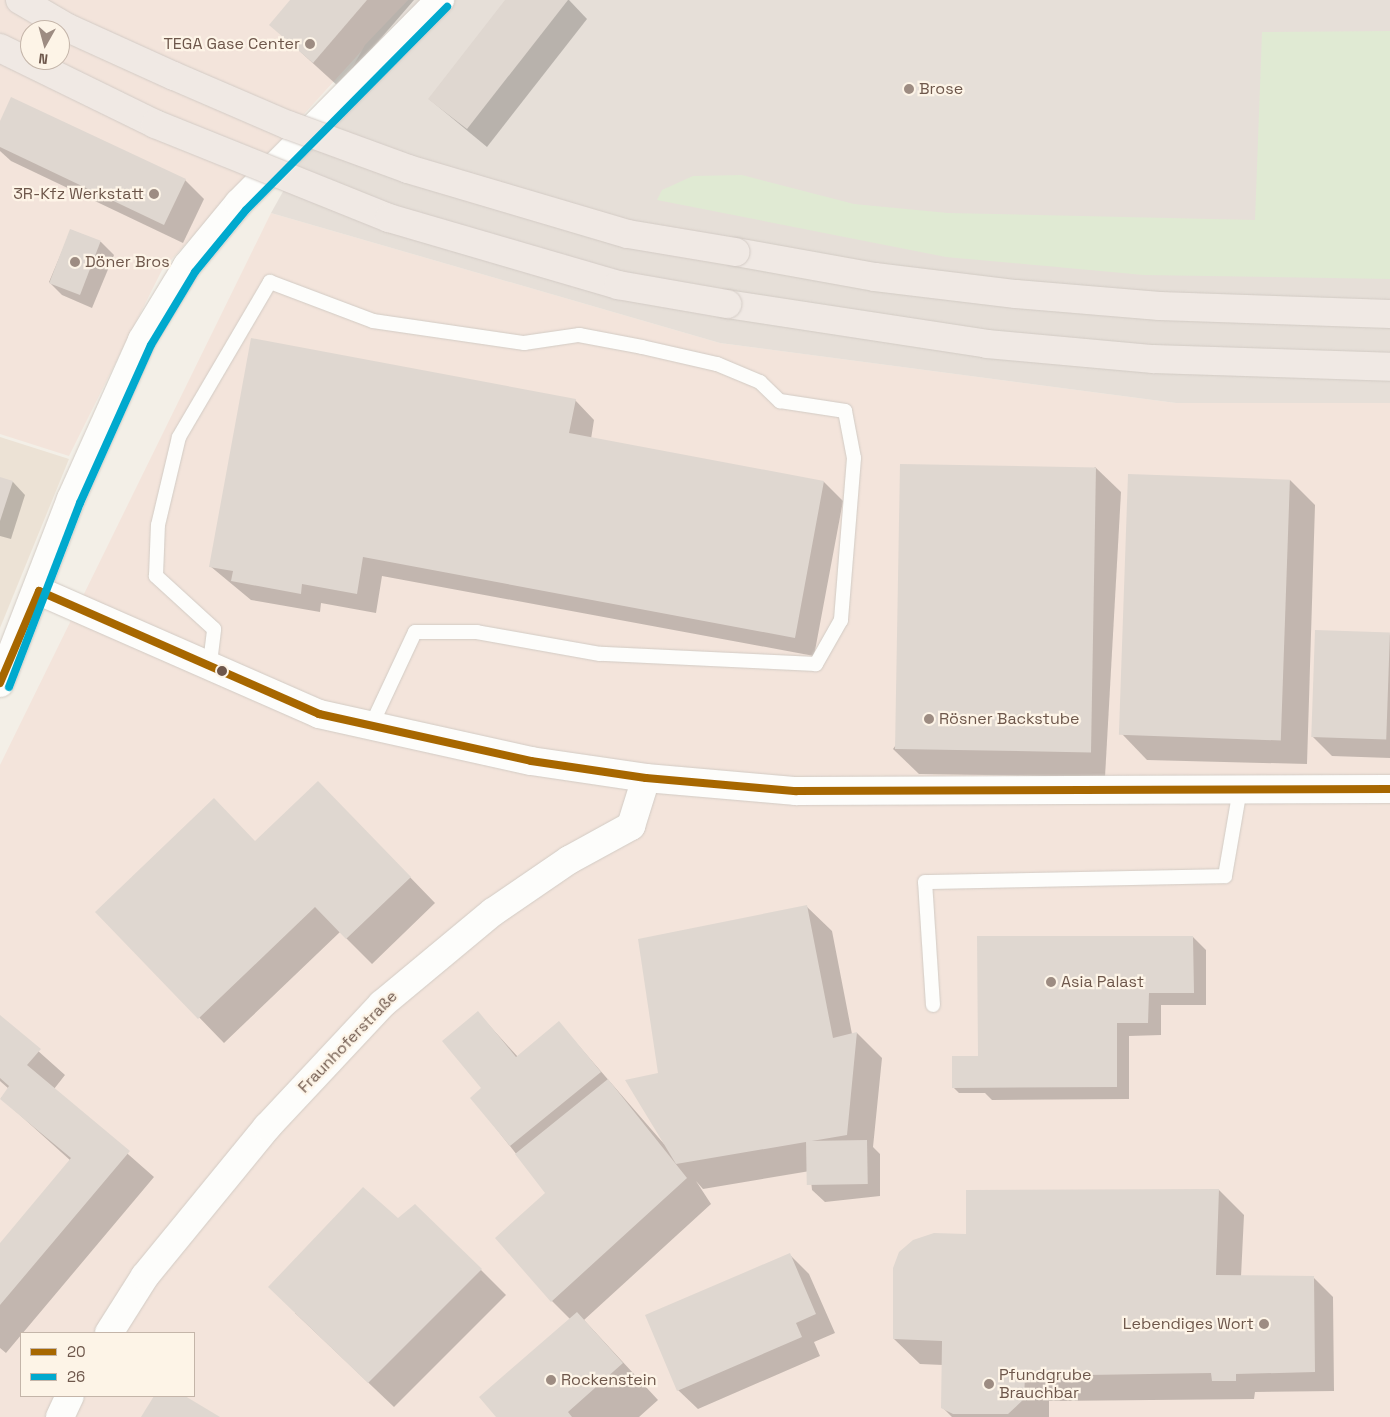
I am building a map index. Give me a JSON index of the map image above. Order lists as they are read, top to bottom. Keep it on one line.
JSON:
{"streets":{"street":["Fraunhoferstraße"]},"places":["TEGA Gase Center","Brose","3R-Kfz Werkstatt","Döner Bros","Rösner Backstube","Asia Palast","Lebendiges Wort","Rockenstein","Pfundgrube Brauchbar"],"lines":["transit line 26","transit line 20"],"legend":["20","26"],"north":"bottom"}
